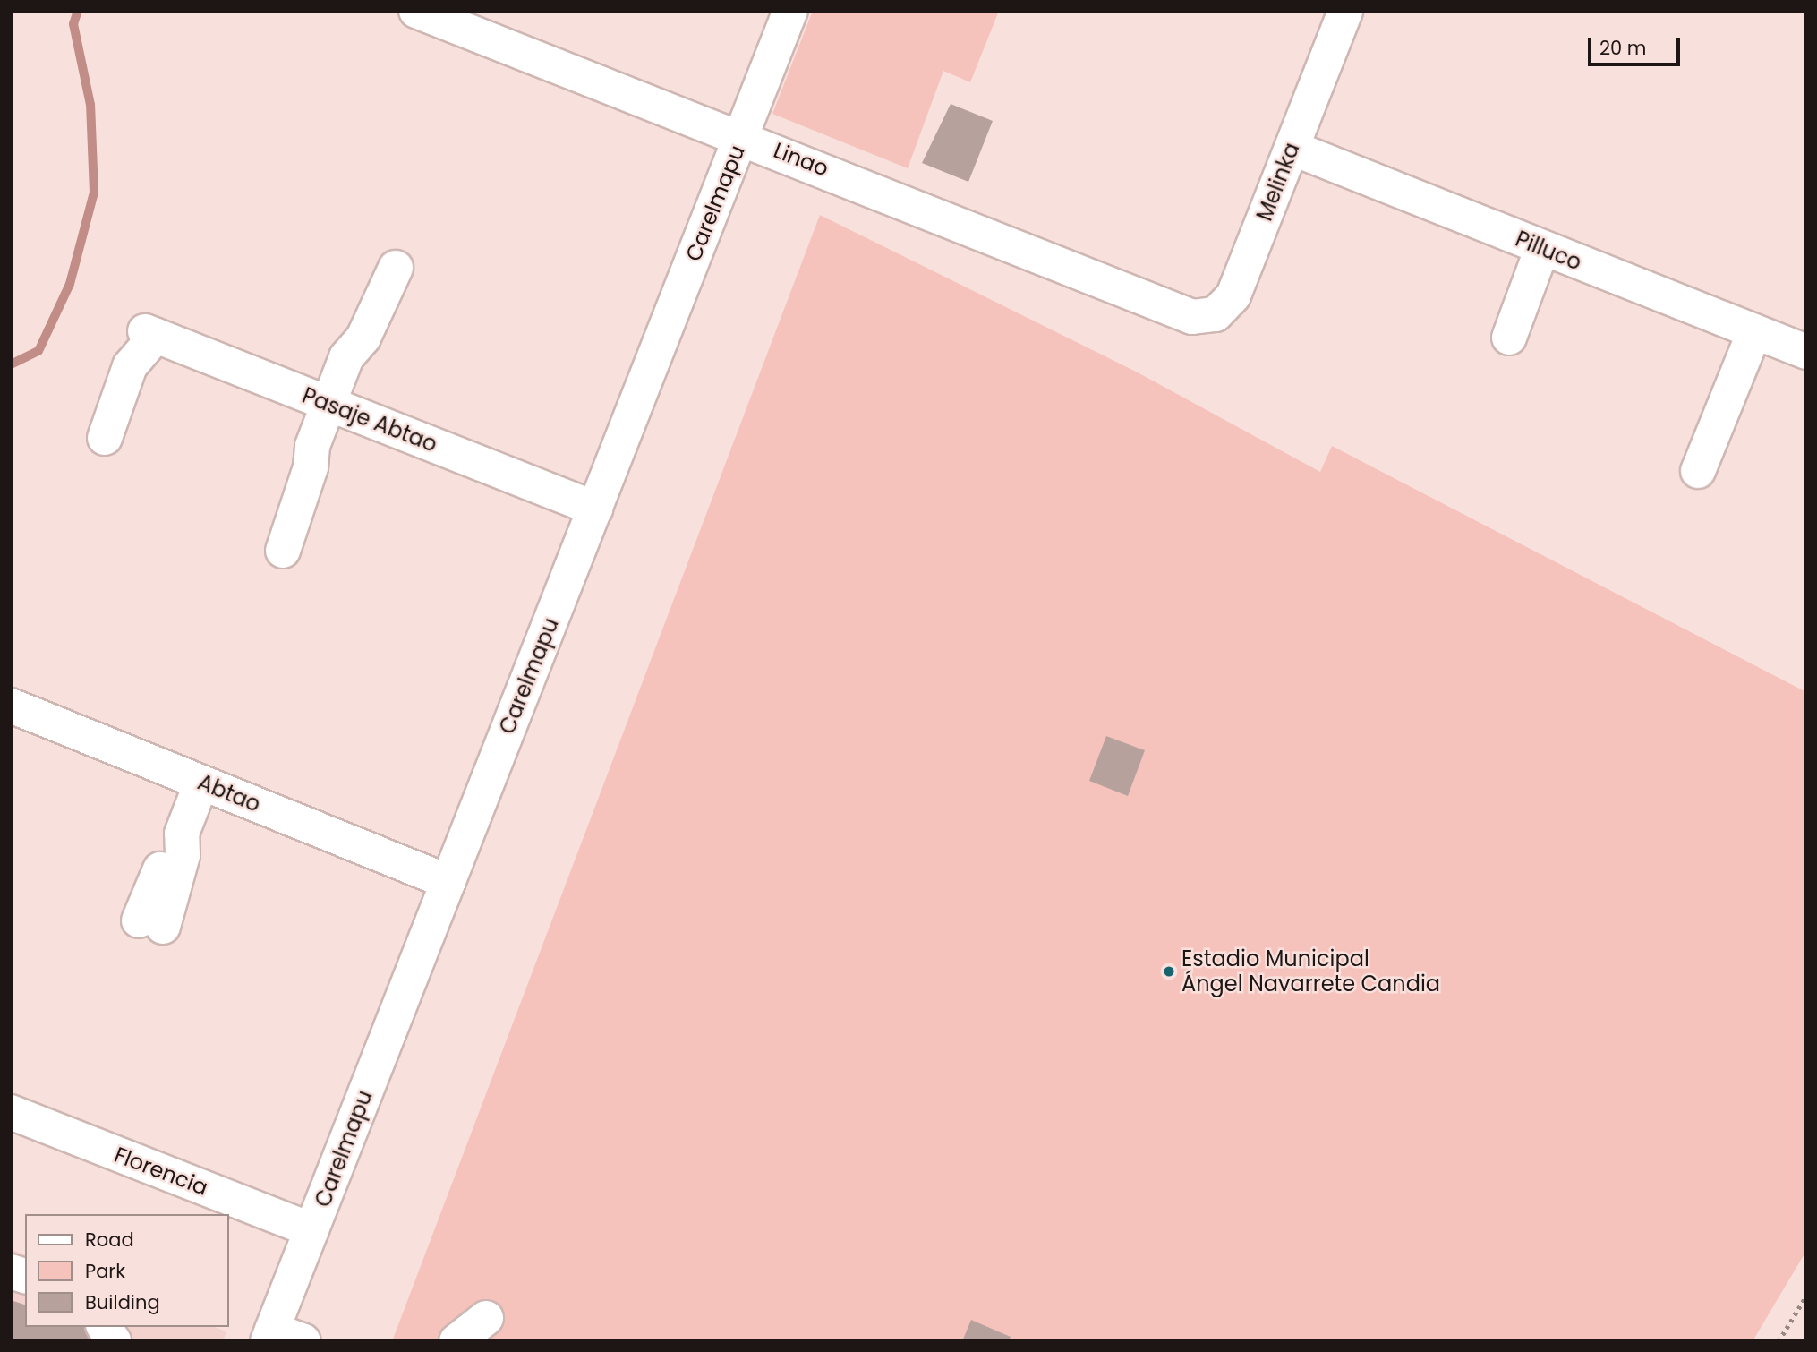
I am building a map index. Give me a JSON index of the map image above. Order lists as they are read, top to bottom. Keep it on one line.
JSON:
{"streets":{"street":["Linao","Melinka","Carelmapu","Pilluco","Pasaje Abtao","Abtao","Florencia"]},"crossings":[["Linao","Melinka"],["Linao","Carelmapu"],["Melinka","Pilluco"],["Carelmapu","Pasaje Abtao"],["Carelmapu","Abtao"],["Carelmapu","Florencia"]],"places":["Estadio Municipal Ángel Navarrete Candia"],"legend":["Road","Park","Building"],"scale_bar":"20 m"}
